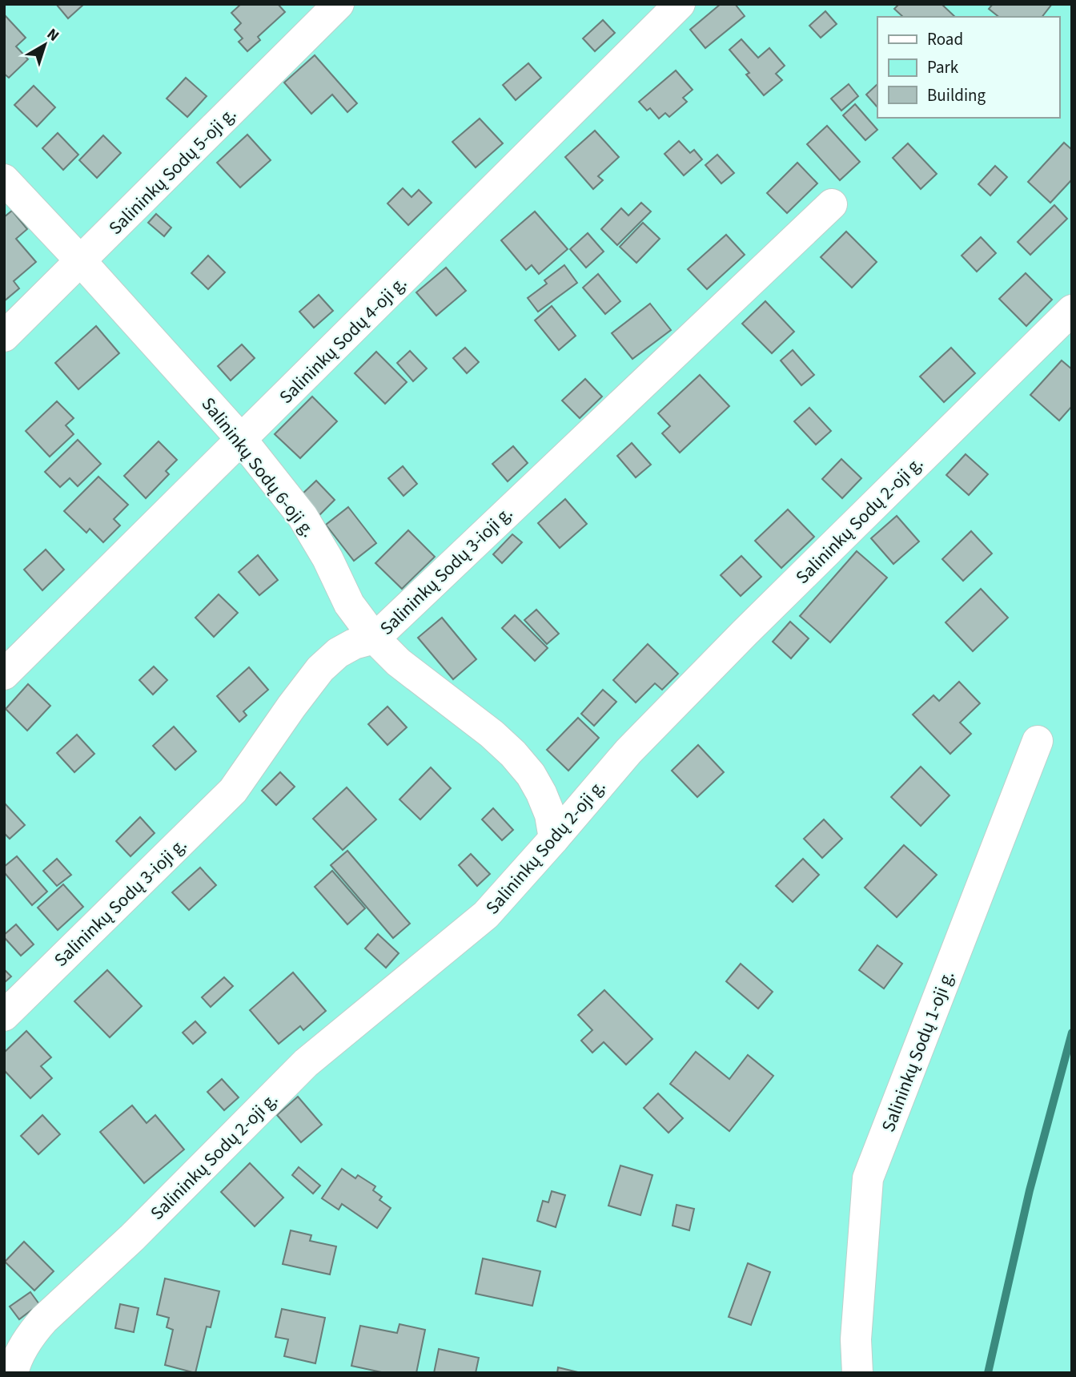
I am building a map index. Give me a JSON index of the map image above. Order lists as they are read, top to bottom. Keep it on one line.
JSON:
{"streets":{"street":["Salininkų Sodų 5-oji g.","Salininkų Sodų 4-oji g.","Salininkų Sodų 6-oji g.","Salininkų Sodų 2-oji g.","Salininkų Sodų 3-ioji g.","Salininkų Sodų 1-oji g."]},"crossings":[["Salininkų Sodų 5-oji g.","Salininkų Sodų 6-oji g."],["Salininkų Sodų 4-oji g.","Salininkų Sodų 6-oji g."],["Salininkų Sodų 6-oji g.","Salininkų Sodų 2-oji g."],["Salininkų Sodų 6-oji g.","Salininkų Sodų 3-ioji g."]],"legend":["Road","Park","Building"],"north":"top right"}
